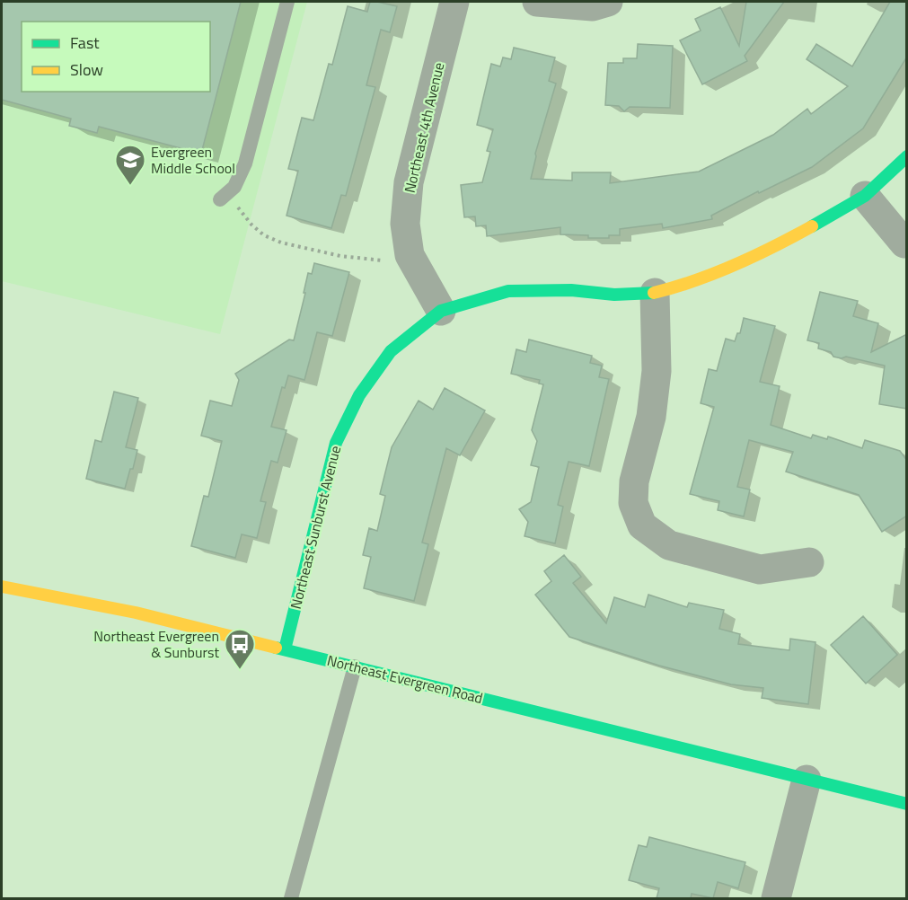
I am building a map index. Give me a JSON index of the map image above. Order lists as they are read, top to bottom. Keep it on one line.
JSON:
{"streets":{"main road":["Northeast Sunburst Avenue","Northeast Evergreen Road"],"street":["Northeast 4th Avenue"]},"crossings":[["Northeast 4th Avenue","Northeast Sunburst Avenue"],["Northeast Sunburst Avenue","Northeast Evergreen Road"]],"places":{"school or university":["Evergreen Middle School"],"bus stop":["Northeast Evergreen & Sunburst"]},"legend":["Fast","Slow"]}
